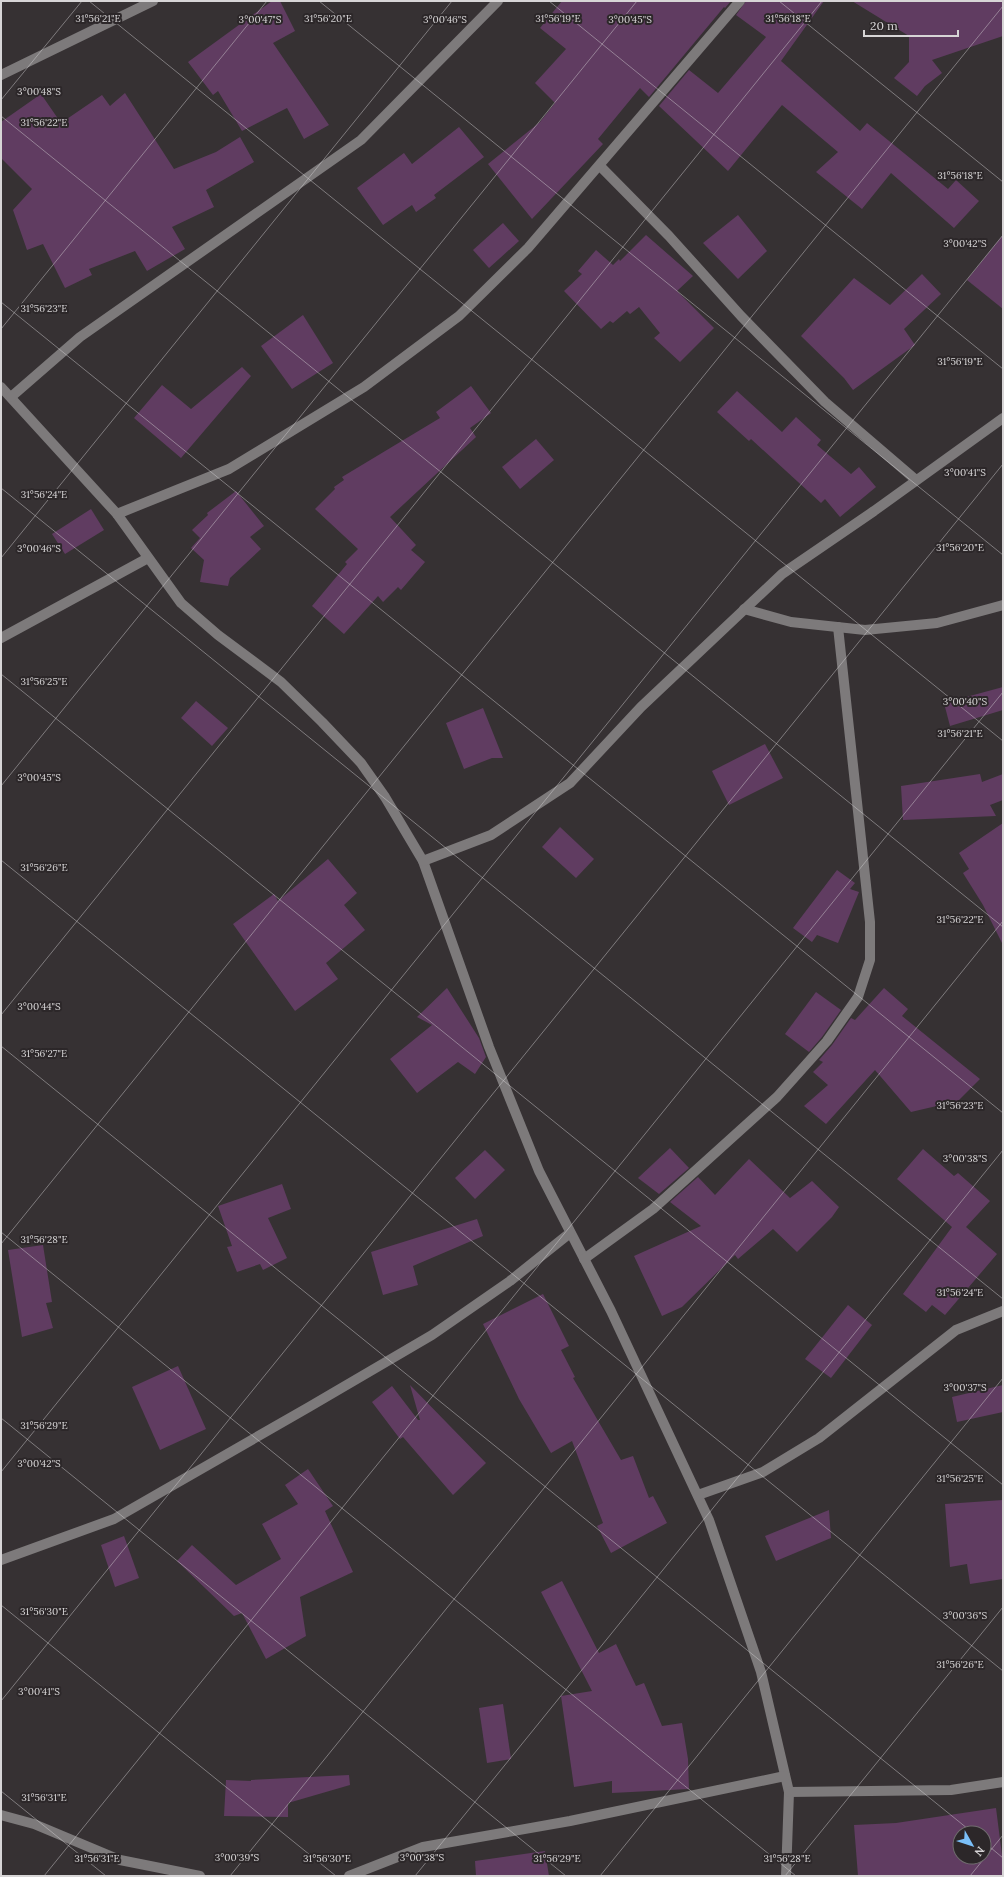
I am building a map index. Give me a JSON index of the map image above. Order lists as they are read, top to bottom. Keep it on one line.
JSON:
{"scale_bar":"20 m","north":"bottom right","coordinates":["31°56'21\"E","31°56'20\"E","31°56'19\"E","31°56'18\"E","3°00'47\"S","3°00'46\"S","3°00'45\"S","3°00'48\"S","31°56'22\"E","3°00'42\"S","31°56'23\"E","3°00'41\"S","31°56'24\"E","31°56'25\"E","3°00'40\"S","31°56'26\"E","3°00'44\"S","31°56'27\"E","3°00'38\"S","31°56'28\"E","3°00'37\"S","31°56'29\"E","31°56'30\"E","3°00'36\"S","31°56'31\"E","3°00'39\"S"]}
